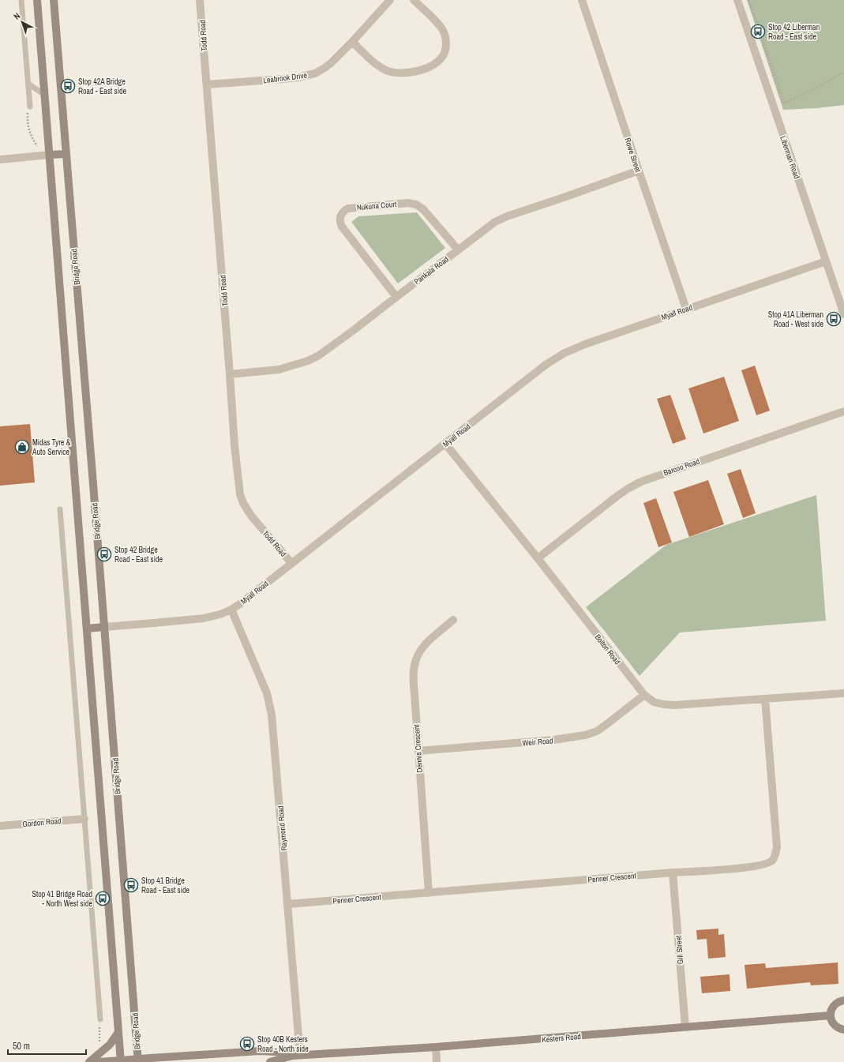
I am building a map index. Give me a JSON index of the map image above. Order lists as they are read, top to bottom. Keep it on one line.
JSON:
{"streets":{"main road":["Bridge Road","Kesters Road"],"street":["Todd Road","Leabrook Drive","Rowe Street","Liberman Road","Nukuna Court","Pankala Road","Myall Road","Barcoo Road","Bolton Road","Weir Road","Dennis Crescent","Gordon Road","Raymond Road","Penner Crescent","Gill Street"]},"crossings":[["Todd Road","Leabrook Drive"],["Todd Road","Pankala Road"],["Todd Road","Myall Road"],["Rowe Street","Pankala Road"],["Rowe Street","Myall Road"],["Liberman Road","Myall Road"],["Nukuna Court","Pankala Road"],["Bridge Road","Myall Road"],["Bridge Road","Kesters Road"],["Myall Road","Bolton Road"],["Myall Road","Raymond Road"],["Barcoo Road","Bolton Road"],["Bolton Road","Weir Road"],["Bolton Road","Penner Crescent"],["Weir Road","Dennis Crescent"],["Dennis Crescent","Penner Crescent"],["Raymond Road","Penner Crescent"],["Raymond Road","Kesters Road"],["Penner Crescent","Gill Street"],["Gill Street","Kesters Road"]],"places":{"bus stop":["Stop 42 Liberman Road - East side","Stop 42A Bridge Road - East side","Stop 41A Liberman Road - West side","Stop 42 Bridge Road - East side","Stop 41 Bridge Road - East side","Stop 41 Bridge Road - North West side","Stop 40B Kesters Road - North side"],"shop":["Midas Tyre & Auto Service"]},"scale_bar":"50 m","north":"top left"}
